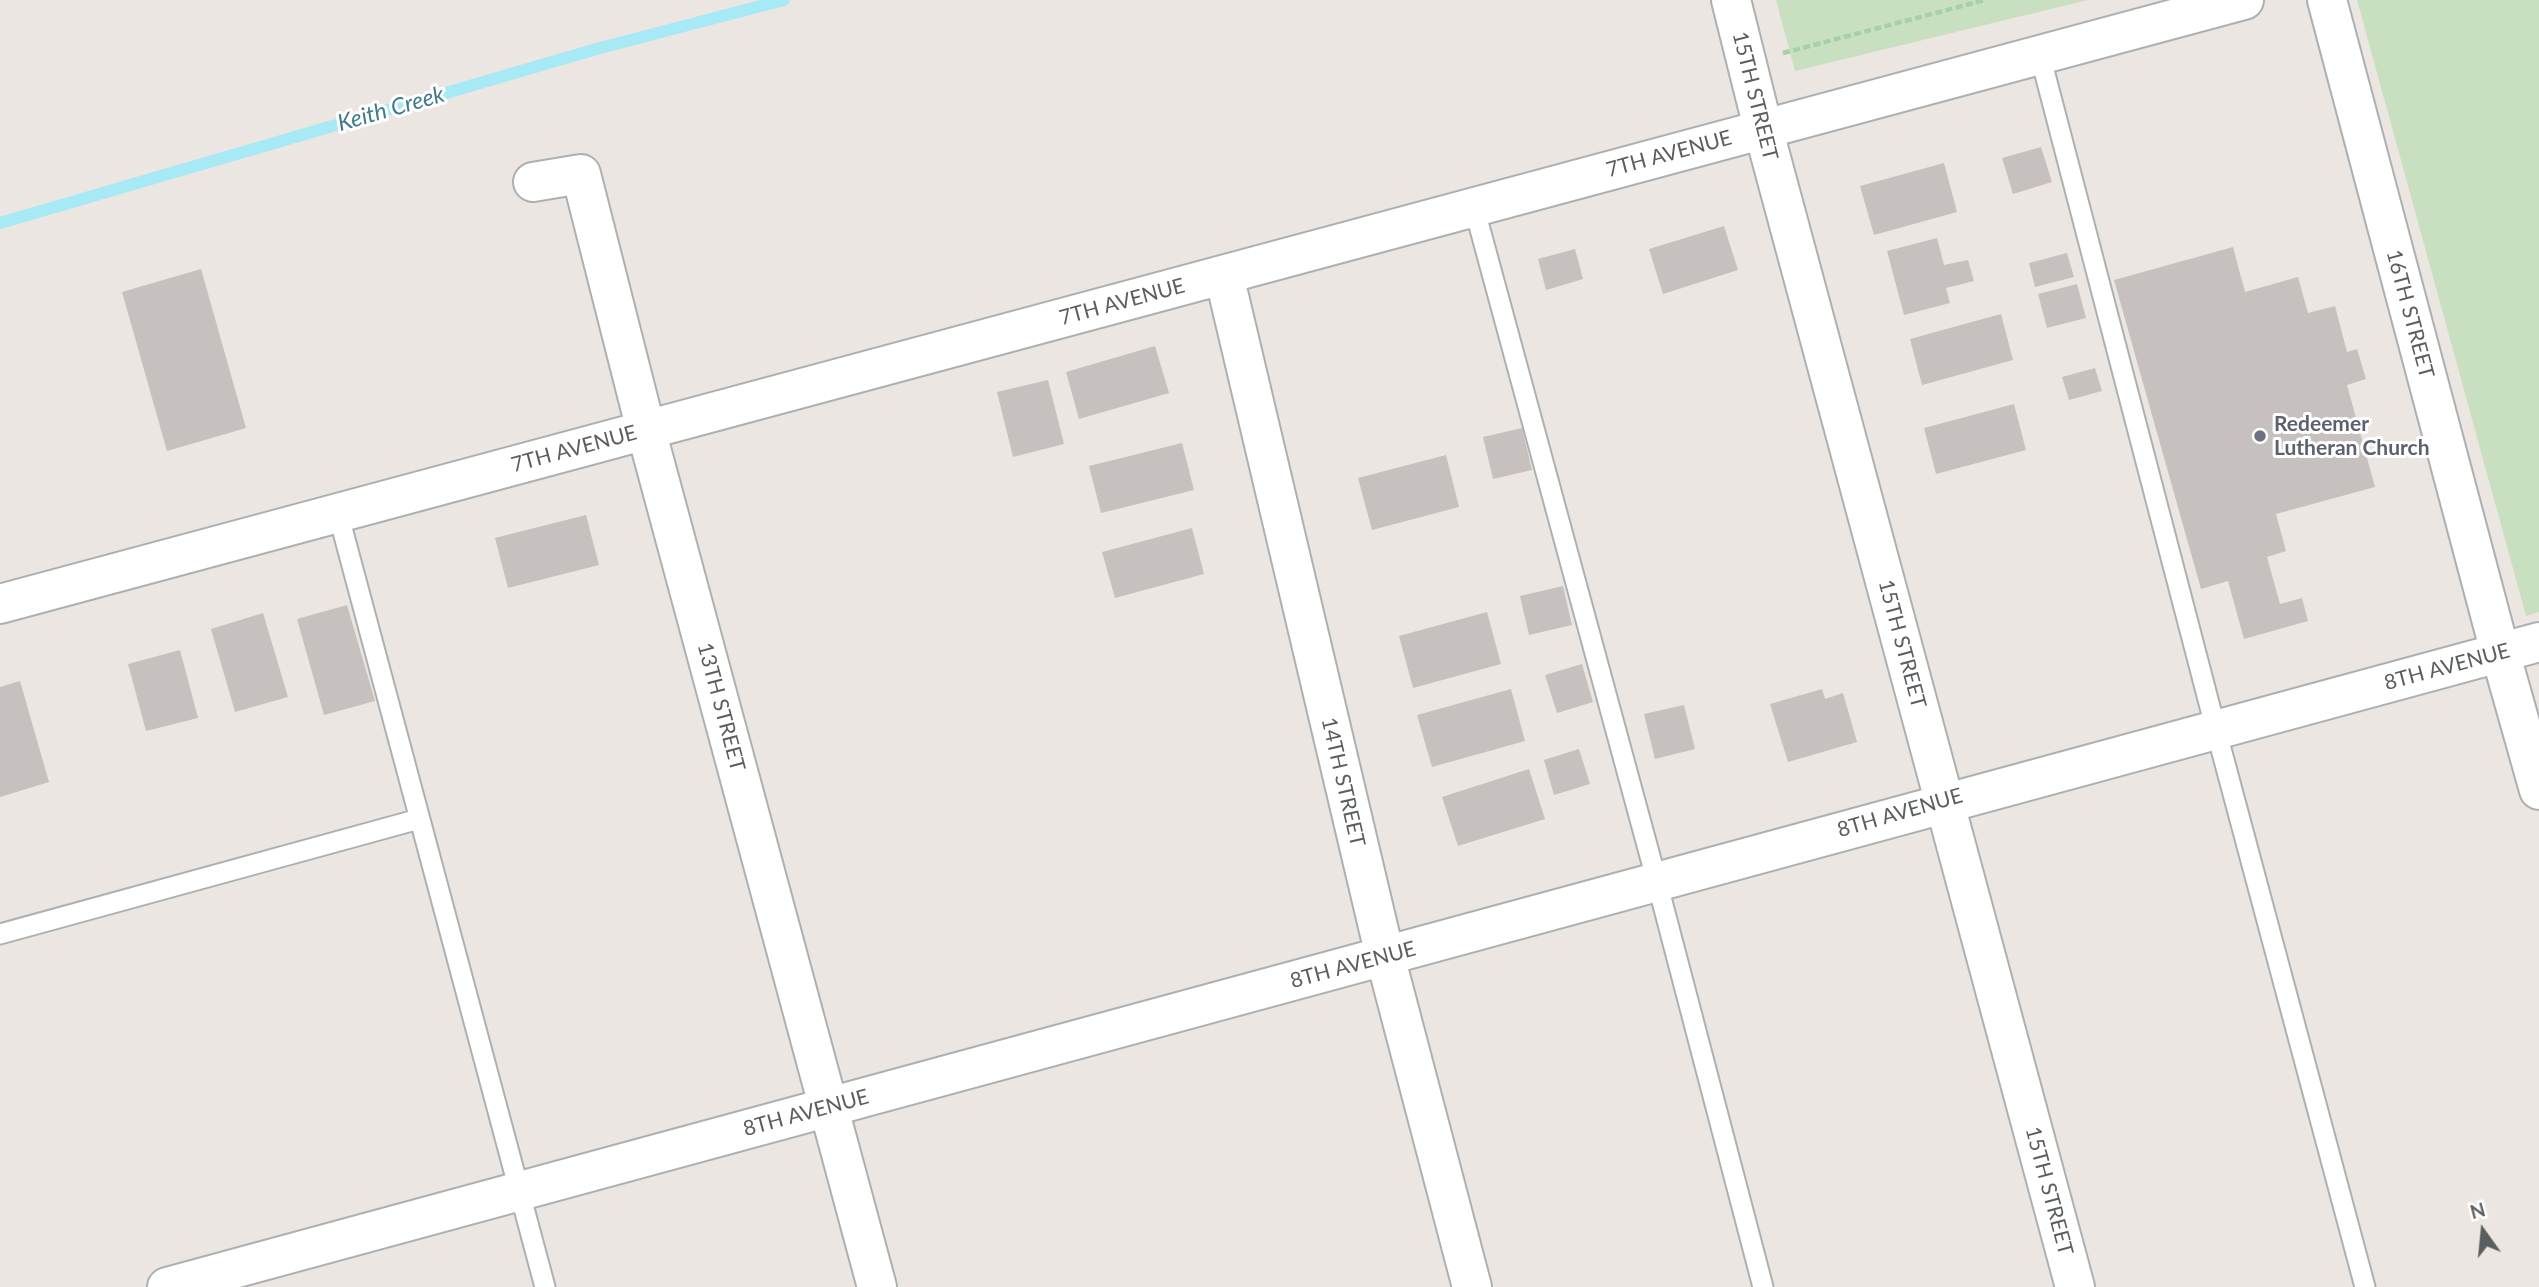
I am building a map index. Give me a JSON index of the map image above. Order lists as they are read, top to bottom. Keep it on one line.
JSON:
{"streets":{"street":["15TH STREET","7TH AVENUE","16TH STREET","8TH AVENUE","13TH STREET","14TH STREET"]},"crossings":[["15TH STREET","7TH AVENUE"],["15TH STREET","8TH AVENUE"],["7TH AVENUE","13TH STREET"],["7TH AVENUE","14TH STREET"],["16TH STREET","8TH AVENUE"],["8TH AVENUE","13TH STREET"],["8TH AVENUE","14TH STREET"]],"water":["Keith Creek"],"places":["Redeemer Lutheran Church"],"north":"top"}
